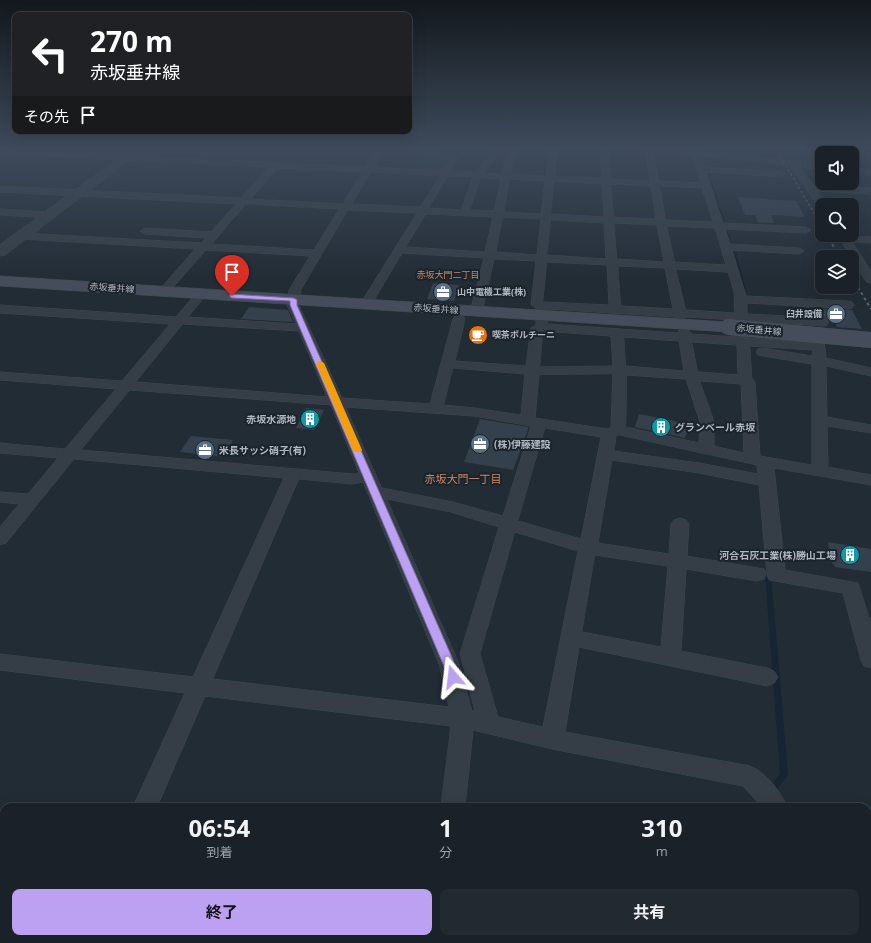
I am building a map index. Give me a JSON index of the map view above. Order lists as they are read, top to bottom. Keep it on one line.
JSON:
{"streets":{"main road":["赤坂垂井線"]},"districts":["赤坂大門二丁目","赤坂大門一丁目"],"places":{"office":["山中電機工業(株)","臼井設備","(株)伊藤建設","米長サッシ硝子(有)"],"cafe":["喫茶ポルチーニ"],"building":["赤坂水源地","グランベール赤坂","河合石灰工業(株)勝山工場"]},"page":{"turn":["270 m","赤坂垂井線"],"then":"その先","eta":["06:54","到着","1","分","310","m"],"buttons":["終了","共有"]}}
